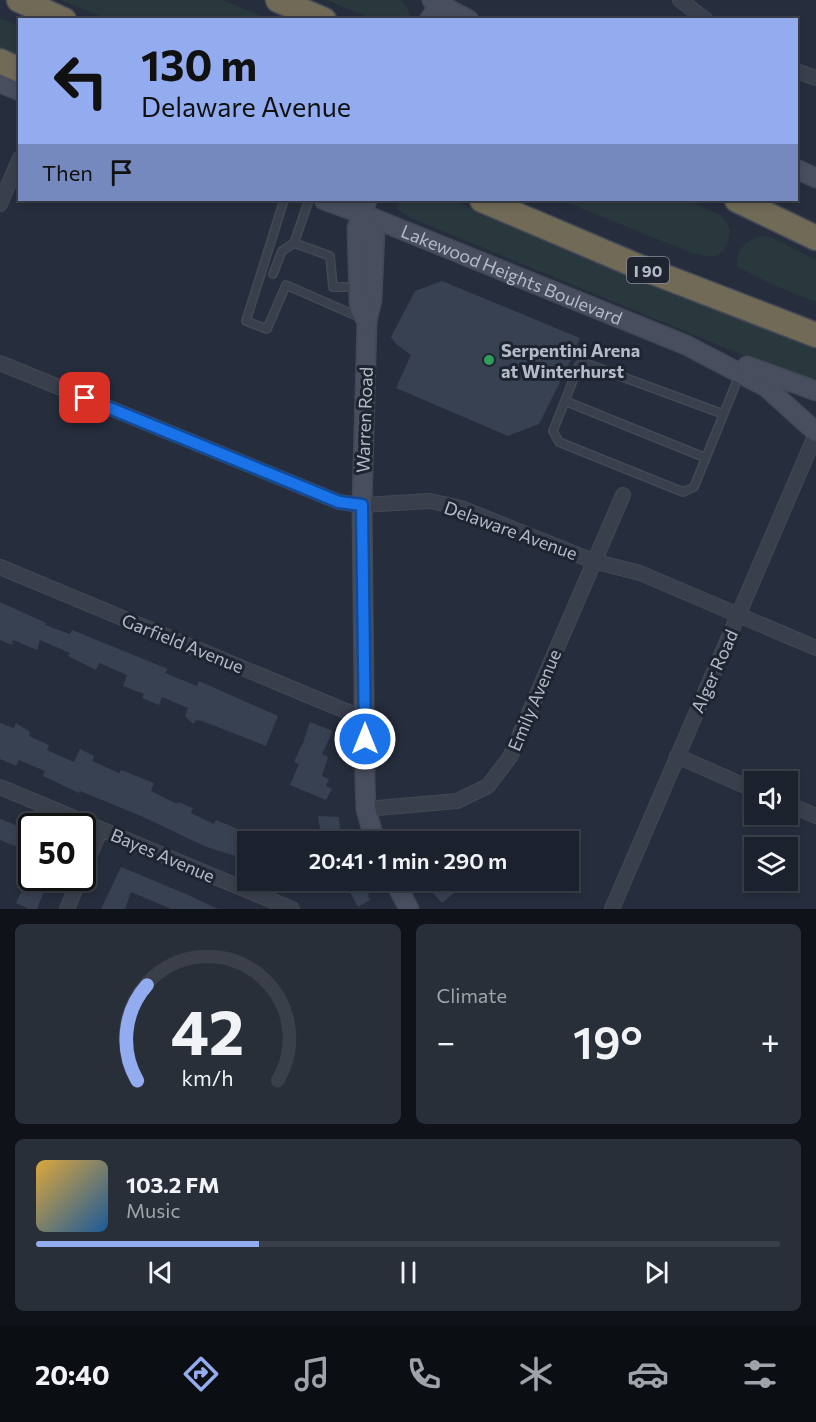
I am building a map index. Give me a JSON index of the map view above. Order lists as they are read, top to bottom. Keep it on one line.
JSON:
{"streets":{"highway":["I 90"],"main road":["Lakewood Heights Boulevard","Warren Road"],"street":["Delaware Avenue","Garfield Avenue","Alger Road","Emily Avenue","Bayes Avenue"]},"crossings":[["Lakewood Heights Boulevard","Warren Road"],["Lakewood Heights Boulevard","Alger Road"],["Warren Road","Delaware Avenue"],["Warren Road","Garfield Avenue"],["Warren Road","Emily Avenue"],["Delaware Avenue","Alger Road"],["Delaware Avenue","Emily Avenue"]],"places":["Serpentini Arena at Winterhurst"],"page":{"turn":["130 m","Delaware Avenue"],"then":"Then","limit":"50","trip":"20:41 · 1 min · 290 m","tile":"Climate","heat":["−","19°","+"],"song":["103.2 FM","Music"],"tabs":"20:40","gauge":["42","km/h"]}}
